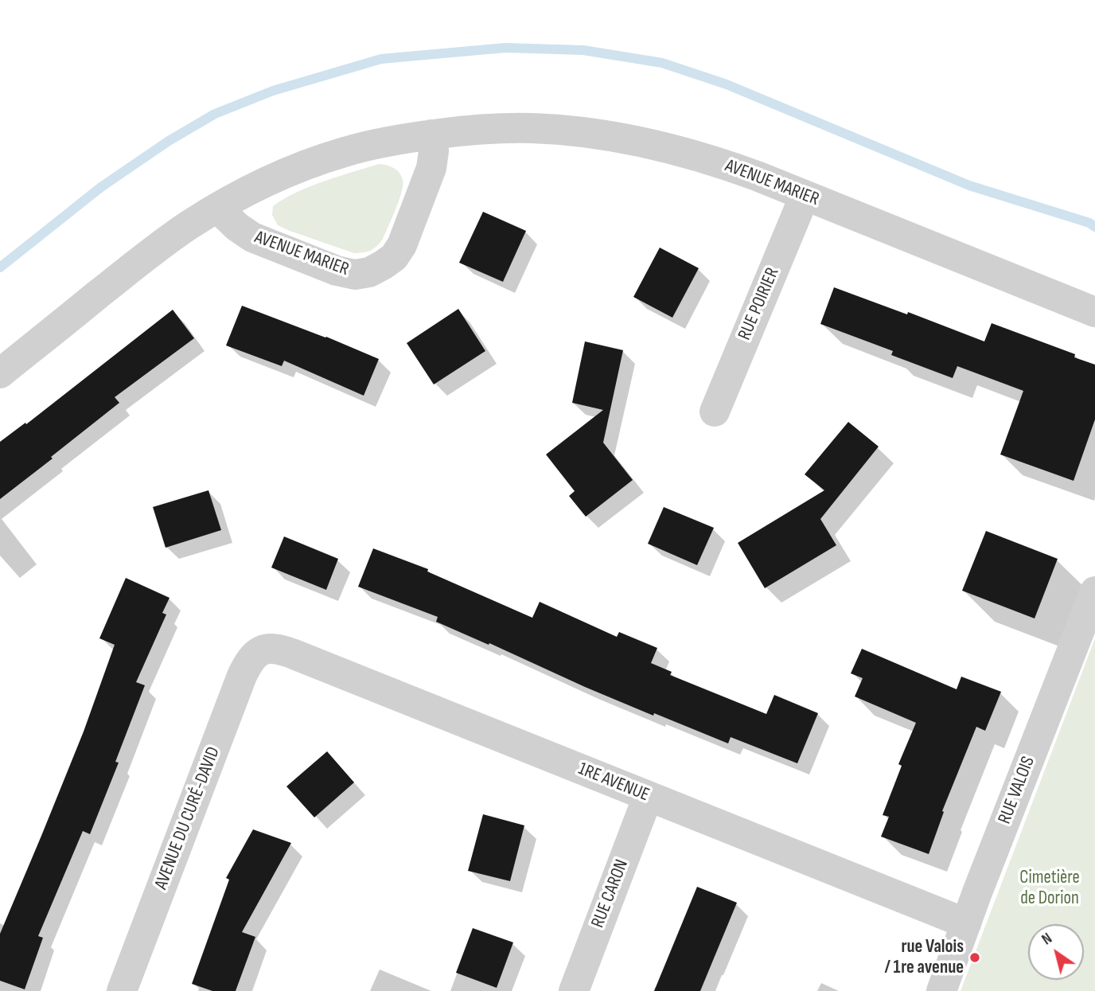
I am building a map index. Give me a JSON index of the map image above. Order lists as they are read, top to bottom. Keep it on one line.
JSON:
{"streets":{"street":["AVENUE MARIER","RUE POIRIER","1RE AVENUE","RUE VALOIS","AVENUE DU CURÉ-DAVID","RUE CARON"]},"crossings":[["AVENUE MARIER","RUE POIRIER"],["1RE AVENUE","RUE VALOIS"],["1RE AVENUE","AVENUE DU CURÉ-DAVID"],["1RE AVENUE","RUE CARON"]],"parks":["Cimetière de Dorion"],"places":["rue Valois / 1re avenue"],"north":"top left"}
